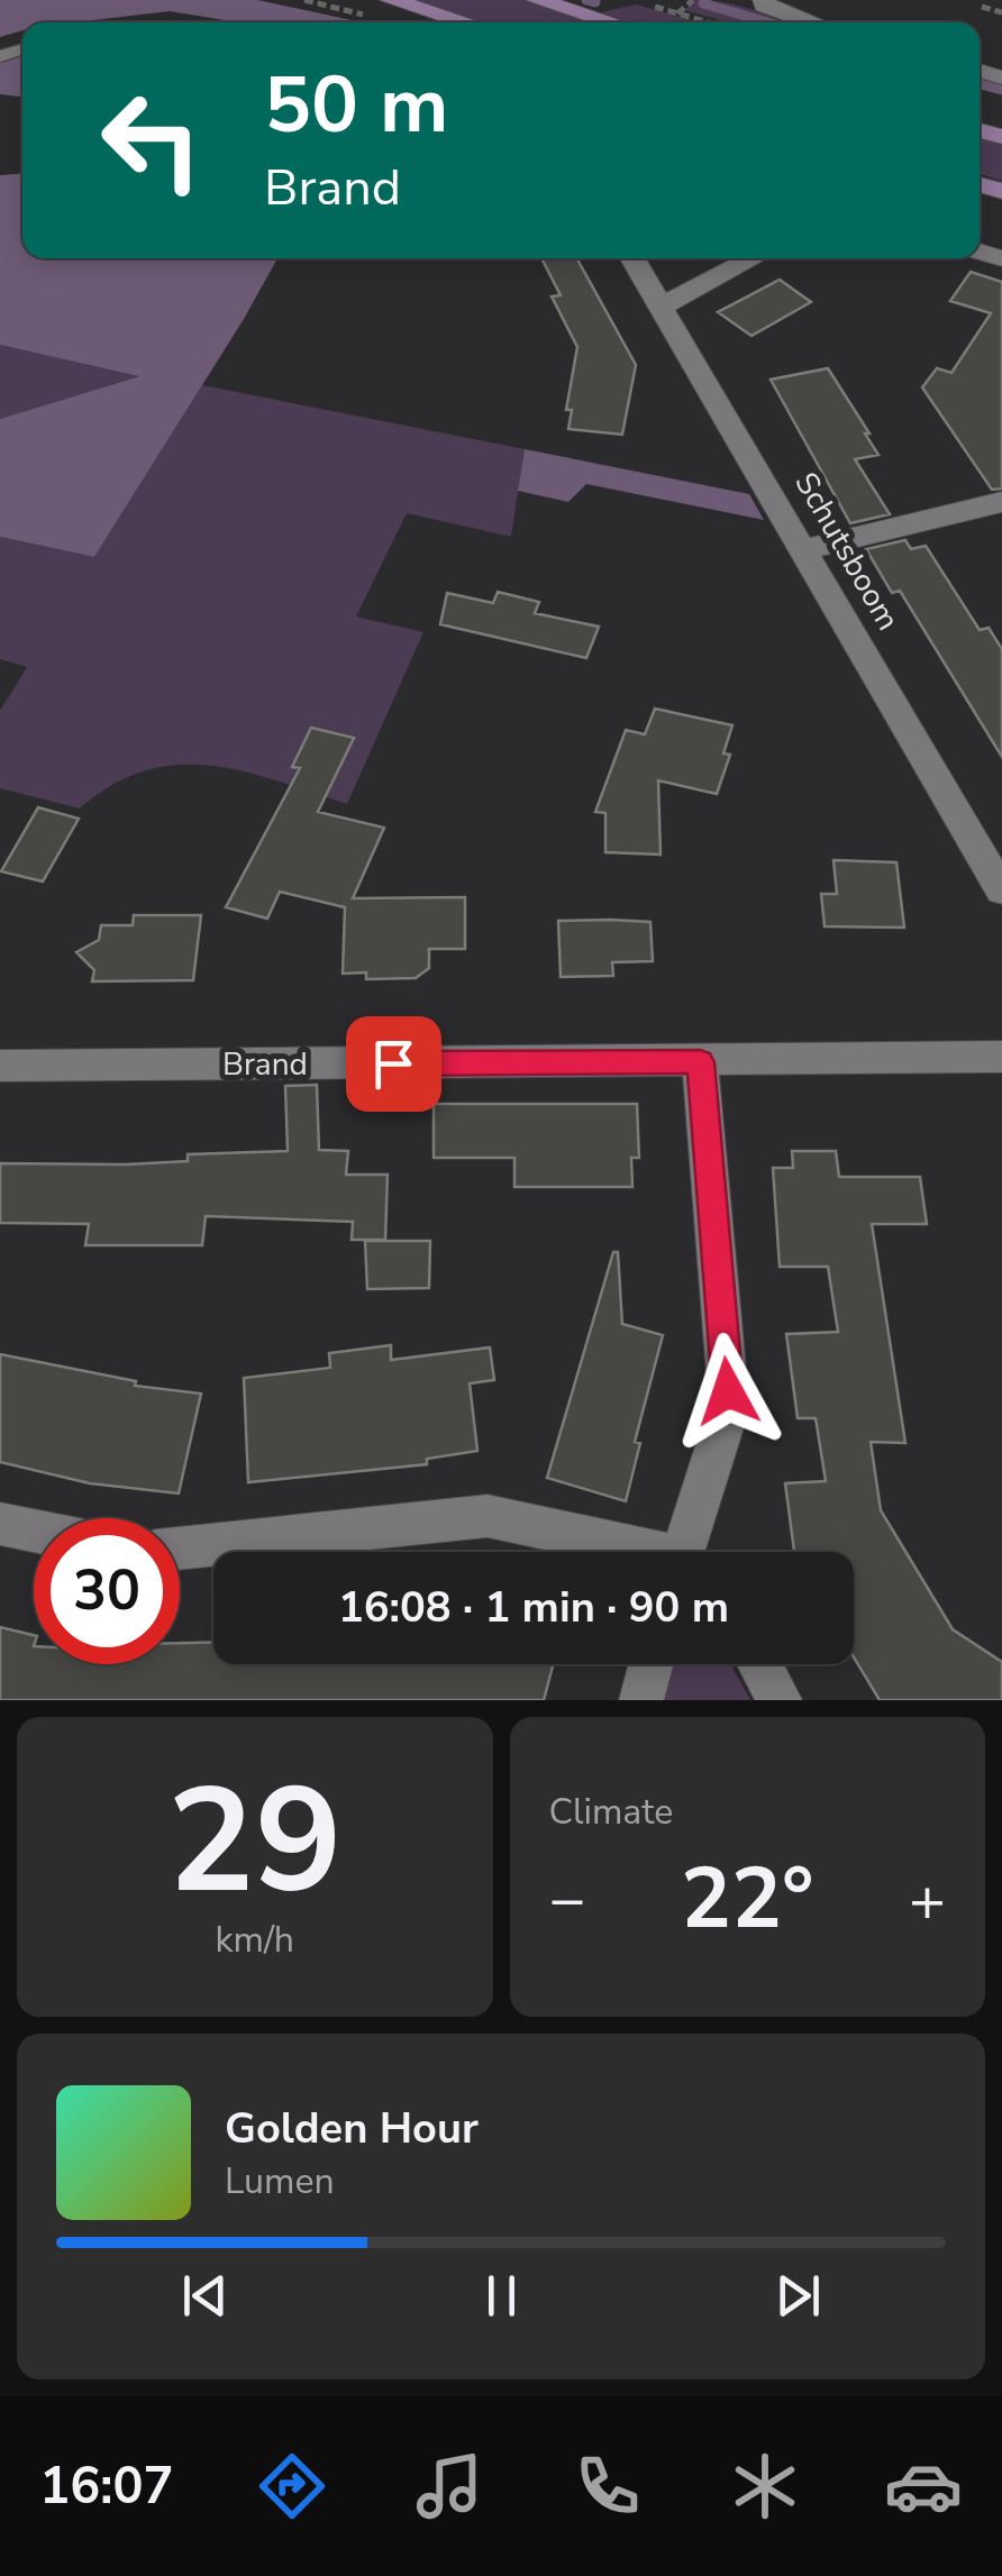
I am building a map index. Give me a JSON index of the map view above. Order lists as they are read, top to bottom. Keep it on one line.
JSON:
{"streets":{"street":["Schutsboom","Brand"]},"page":{"turn":["50 m","Brand"],"limit":"30","trip":"16:08 · 1 min · 90 m","tile":[["29","km/h"],"Climate"],"heat":["−","22°","+"],"song":["Golden Hour","Lumen"],"tabs":"16:07"}}
